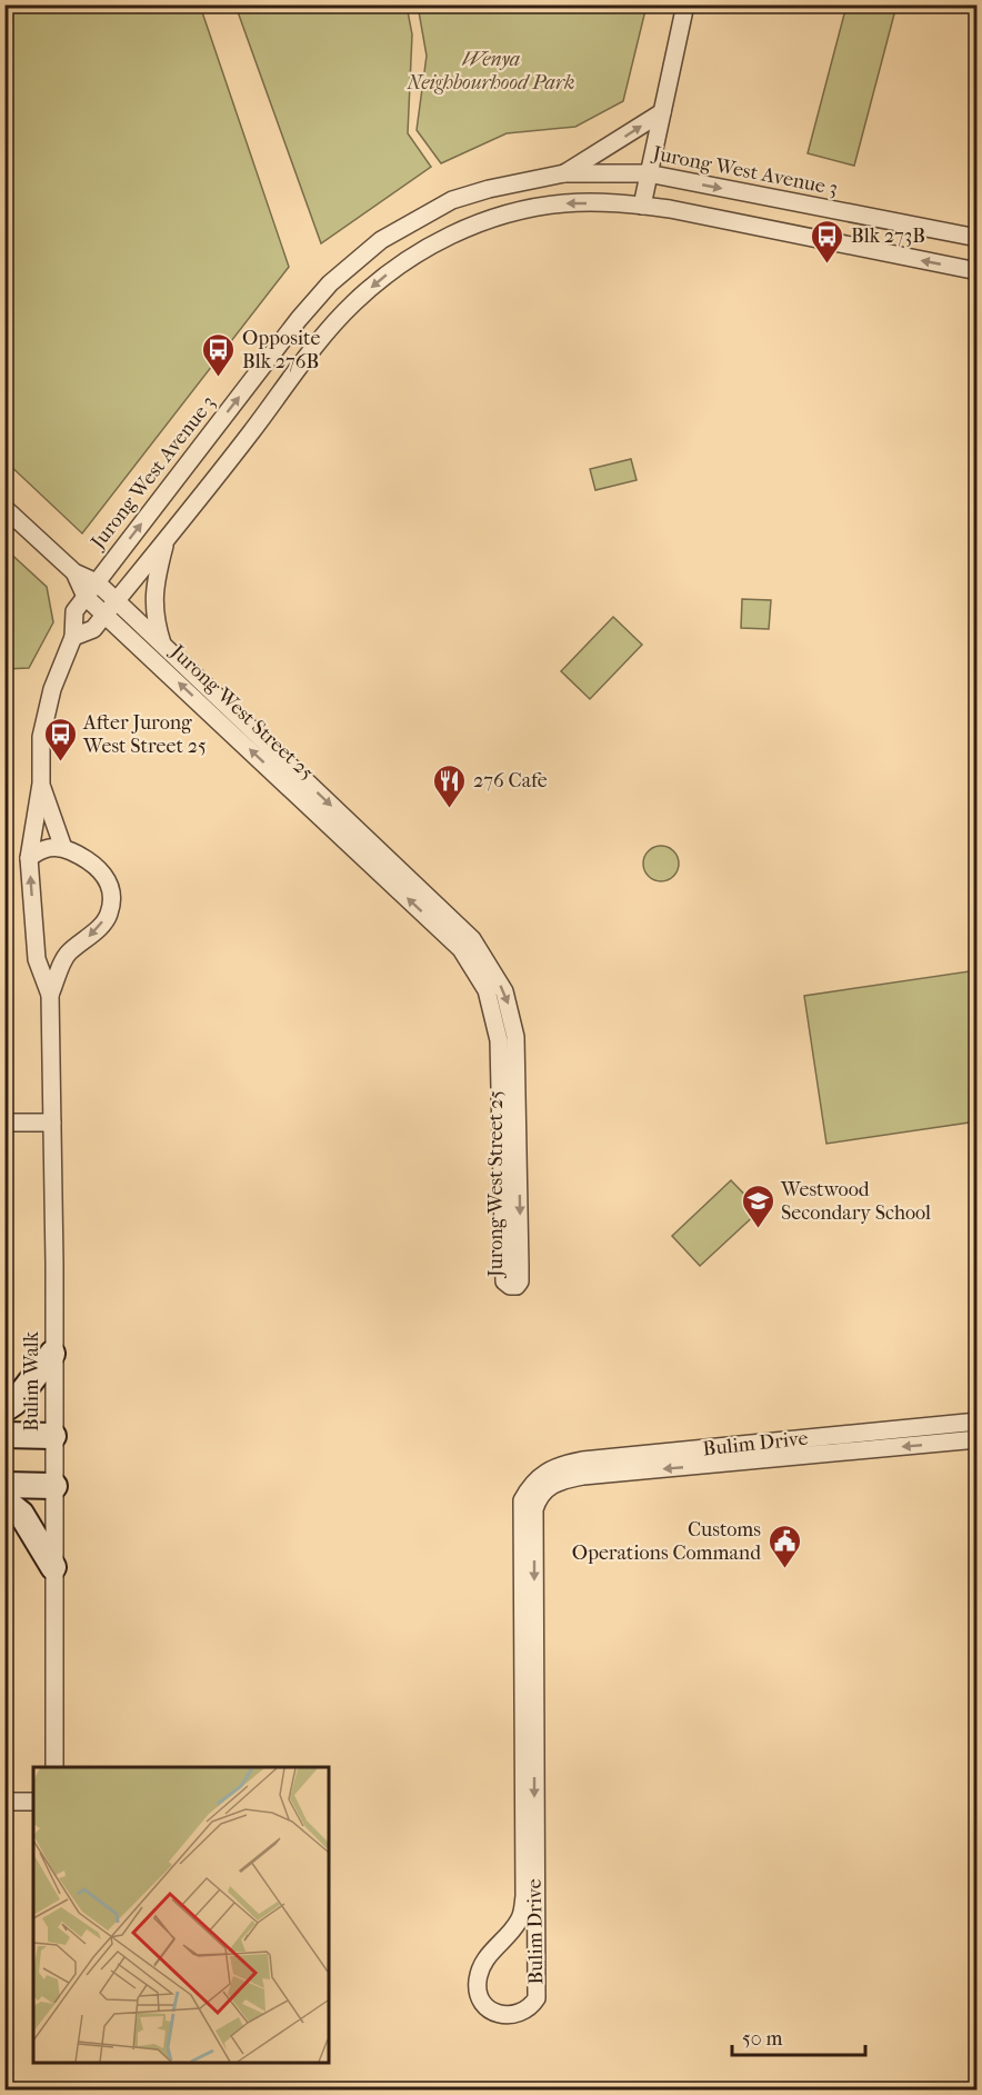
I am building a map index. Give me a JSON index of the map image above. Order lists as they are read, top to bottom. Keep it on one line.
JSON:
{"streets":{"street":["Jurong West Avenue 3","Jurong West Street 25","Bulim Walk","Bulim Drive"]},"crossings":[["Jurong West Avenue 3","Jurong West Street 25"],["Jurong West Avenue 3","Bulim Walk"],["Jurong West Street 25","Bulim Walk"]],"parks":["Wenya Neighbourhood Park"],"places":{"bus stop":["Blk 273B","Opposite Blk 276B","After Jurong West Street 25"],"restaurant":["276 Cafe"],"school or university":["Westwood Secondary School"],"public building":["Customs Operations Command"]},"scale_bar":"50 m"}
